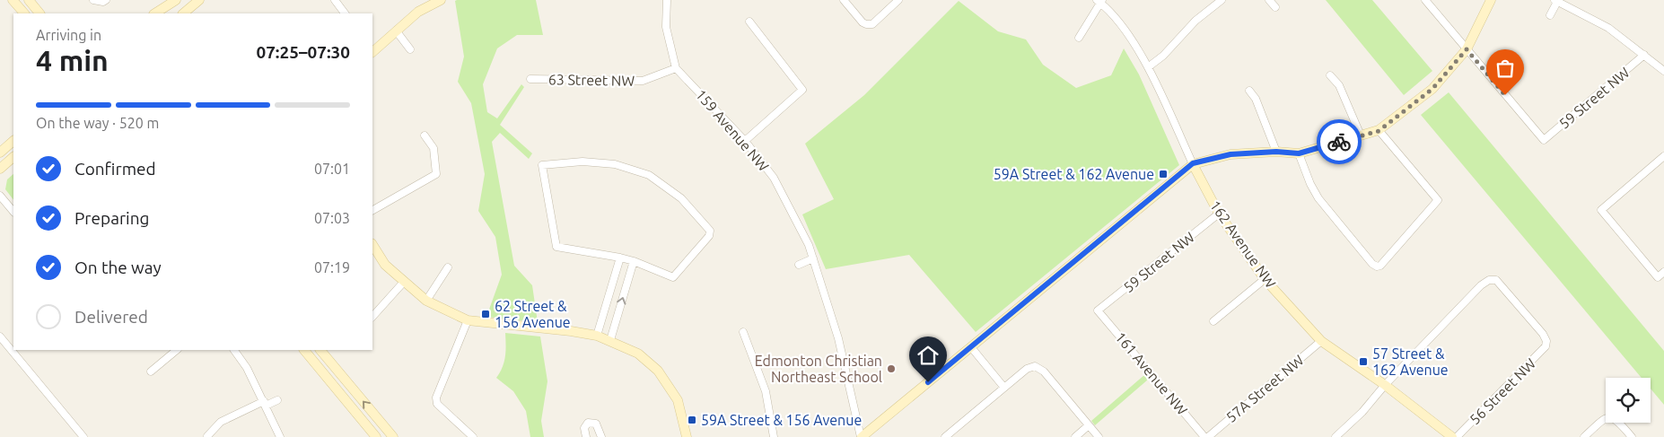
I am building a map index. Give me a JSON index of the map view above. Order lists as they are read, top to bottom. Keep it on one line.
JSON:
{"streets":{"street":["63 Street NW","59 Street NW","159 Avenue NW","162 Avenue NW","161 Avenue NW","57A Street NW","56 Street NW"]},"crossings":[["63 Street NW","159 Avenue NW"],["59 Street NW","162 Avenue NW"],["59 Street NW","161 Avenue NW"],["162 Avenue NW","57A Street NW"],["162 Avenue NW","56 Street NW"]],"places":{"transit":["59A Street & 162 Avenue","62 Street & 156 Avenue","57 Street & 162 Avenue","59A Street & 156 Avenue"],"other":["Edmonton Christian Northeast School"]},"page":{"heading":["4 min","Arriving in","07:25–07:30"],"bar":"On the way · 520 m","list":[["Confirmed","07:01"],["Preparing","07:03"],["On the way","07:19"],"Delivered"]}}
